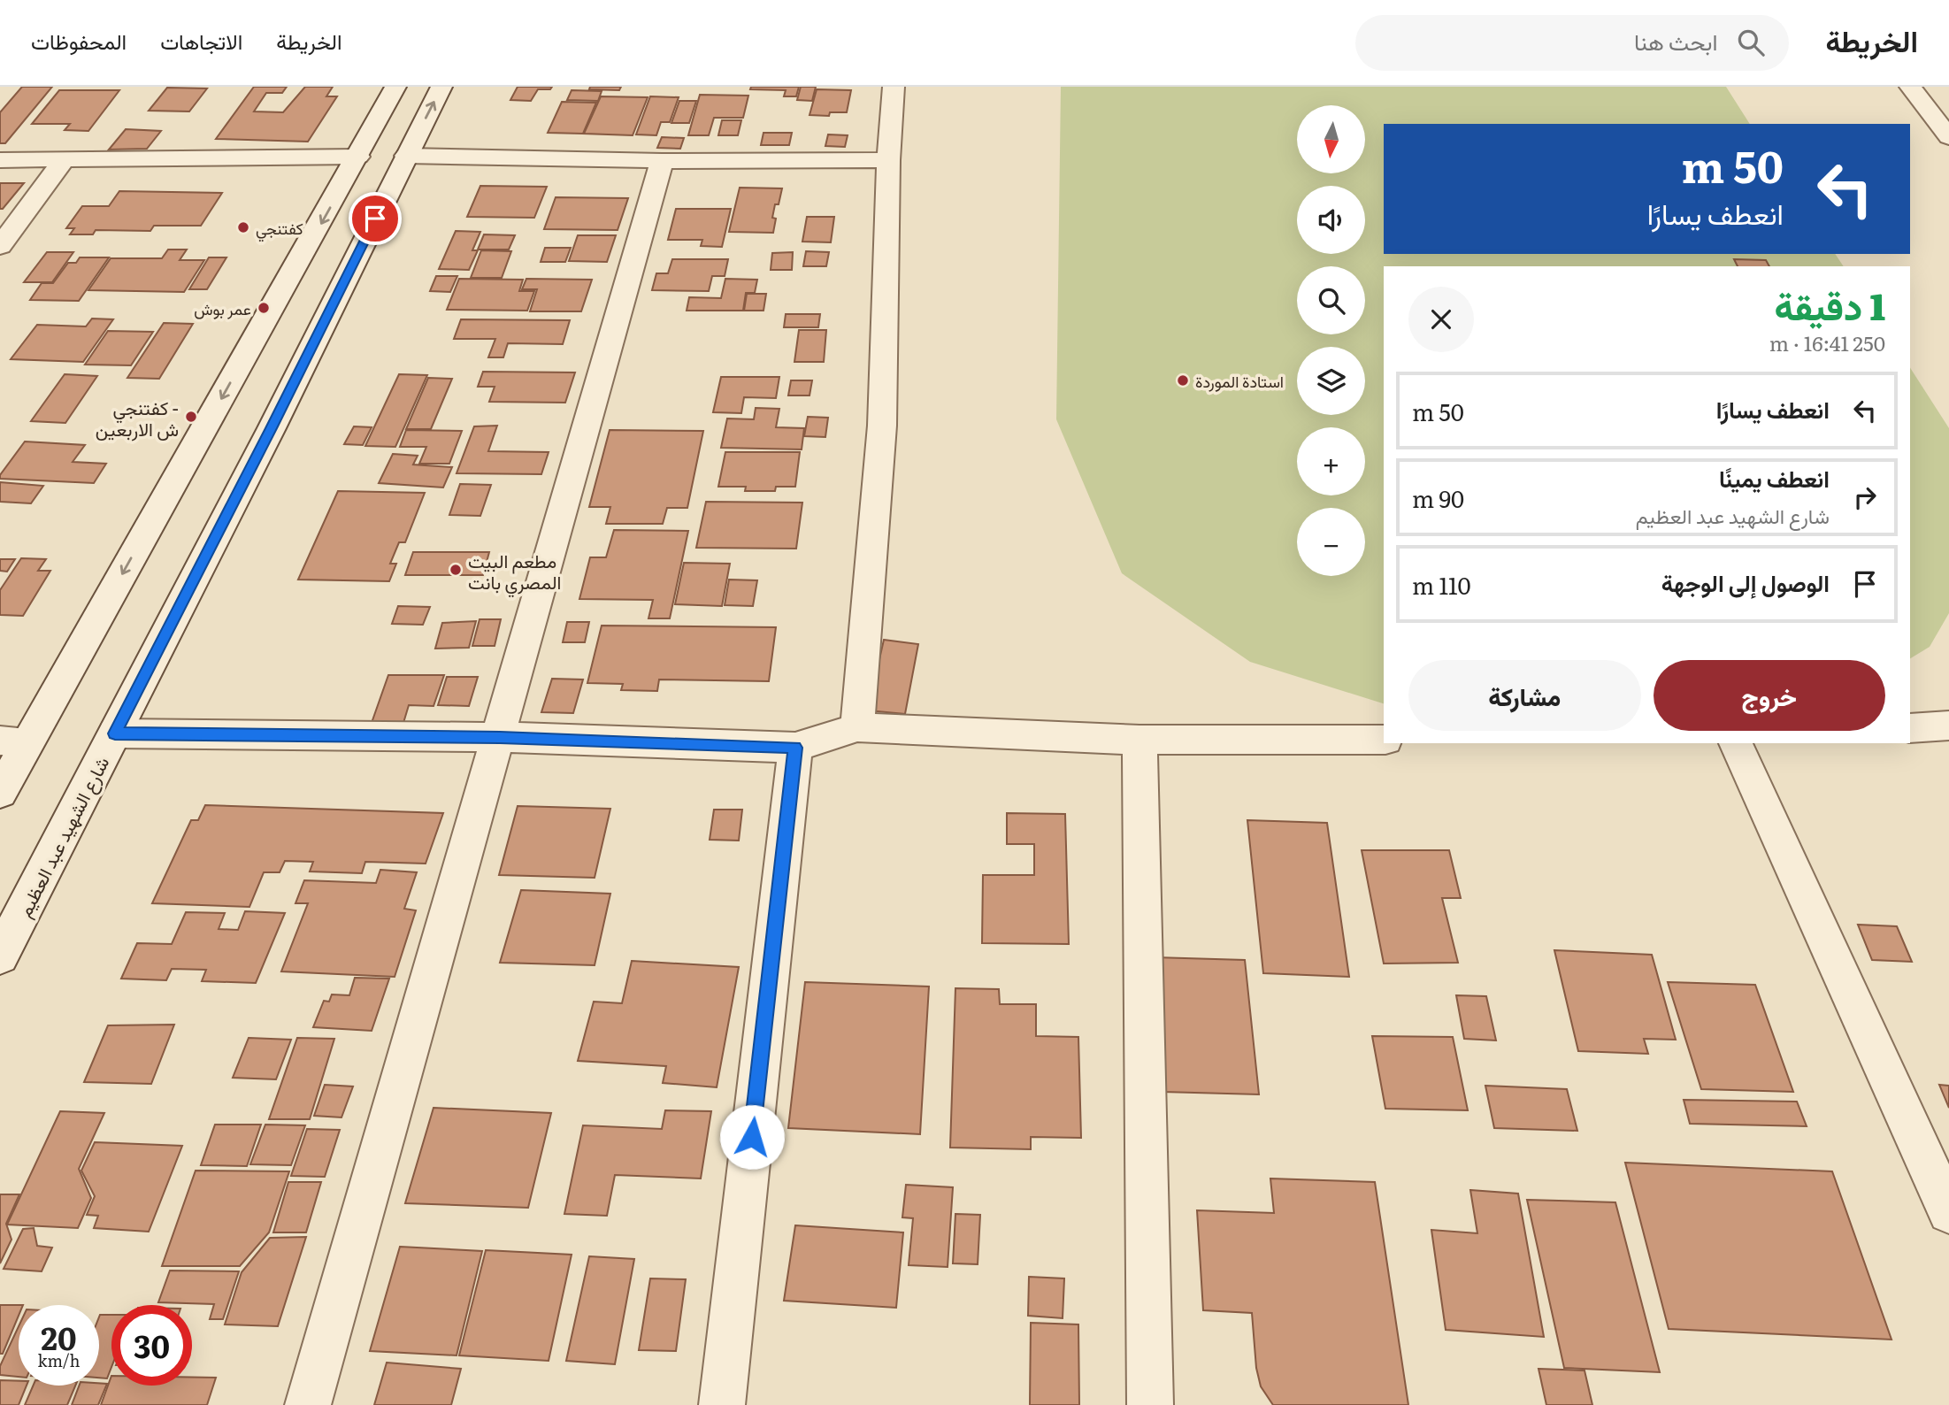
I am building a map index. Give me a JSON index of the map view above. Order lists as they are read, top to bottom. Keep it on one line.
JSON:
{"streets":{"street":["شارع الشهيد عبد العظيم"]},"places":["كفتنجي","عمر بوش","استادة الموردة","كفتنجي - ش الاربعين","مطعم البيت المصري بانت"],"north":"bottom","page":{"header":"الخريطة","search":"ابحث هنا","nav":["الخريطة","الاتجاهات","المحفوظات"],"map_buttons":["+","−"],"turn":["50 m","انعطف يسارًا"],"heading":["1 دقيقة","250 m · 16:41"],"list":[{"name":"انعطف يسارًا","value":"50 m"},{"name":"انعطف يمينًا","note":"شارع الشهيد عبد العظيم","value":"90 m"},{"name":"الوصول إلى الوجهة","value":"110 m"}],"buttons":["خروج","مشاركة"],"speed":"20 km/h","limit":"30"}}
